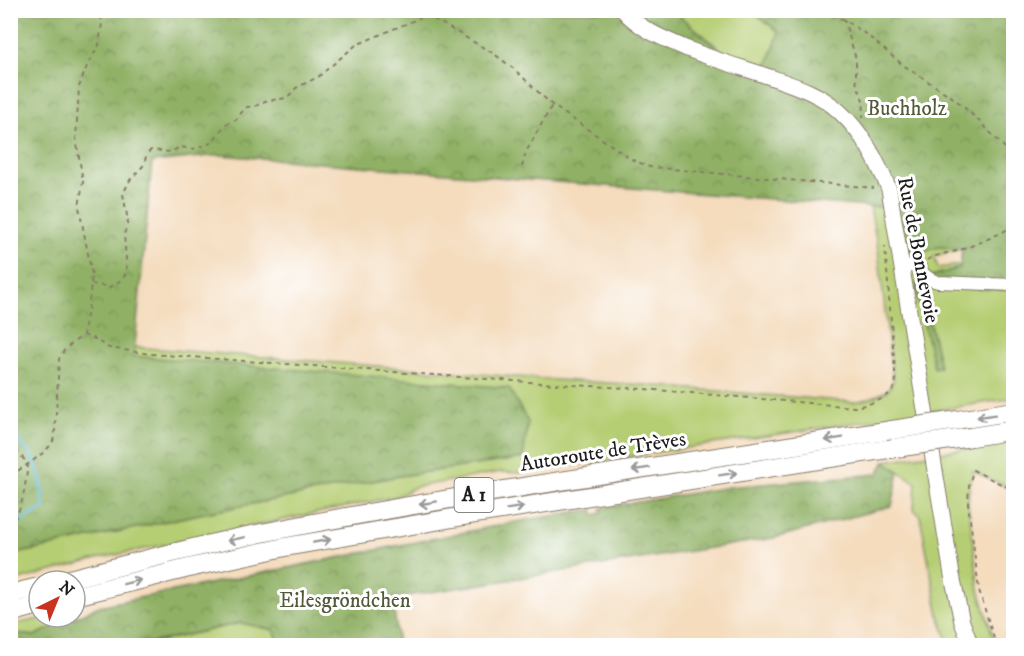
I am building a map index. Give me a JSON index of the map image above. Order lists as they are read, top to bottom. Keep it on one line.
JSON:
{"streets":{"highway":["Autoroute de Trèves","A 1"],"main road":["Rue de Bonnevoie"]},"parks":["Buchholz","Eilesgröndchen"],"north":"top right"}
